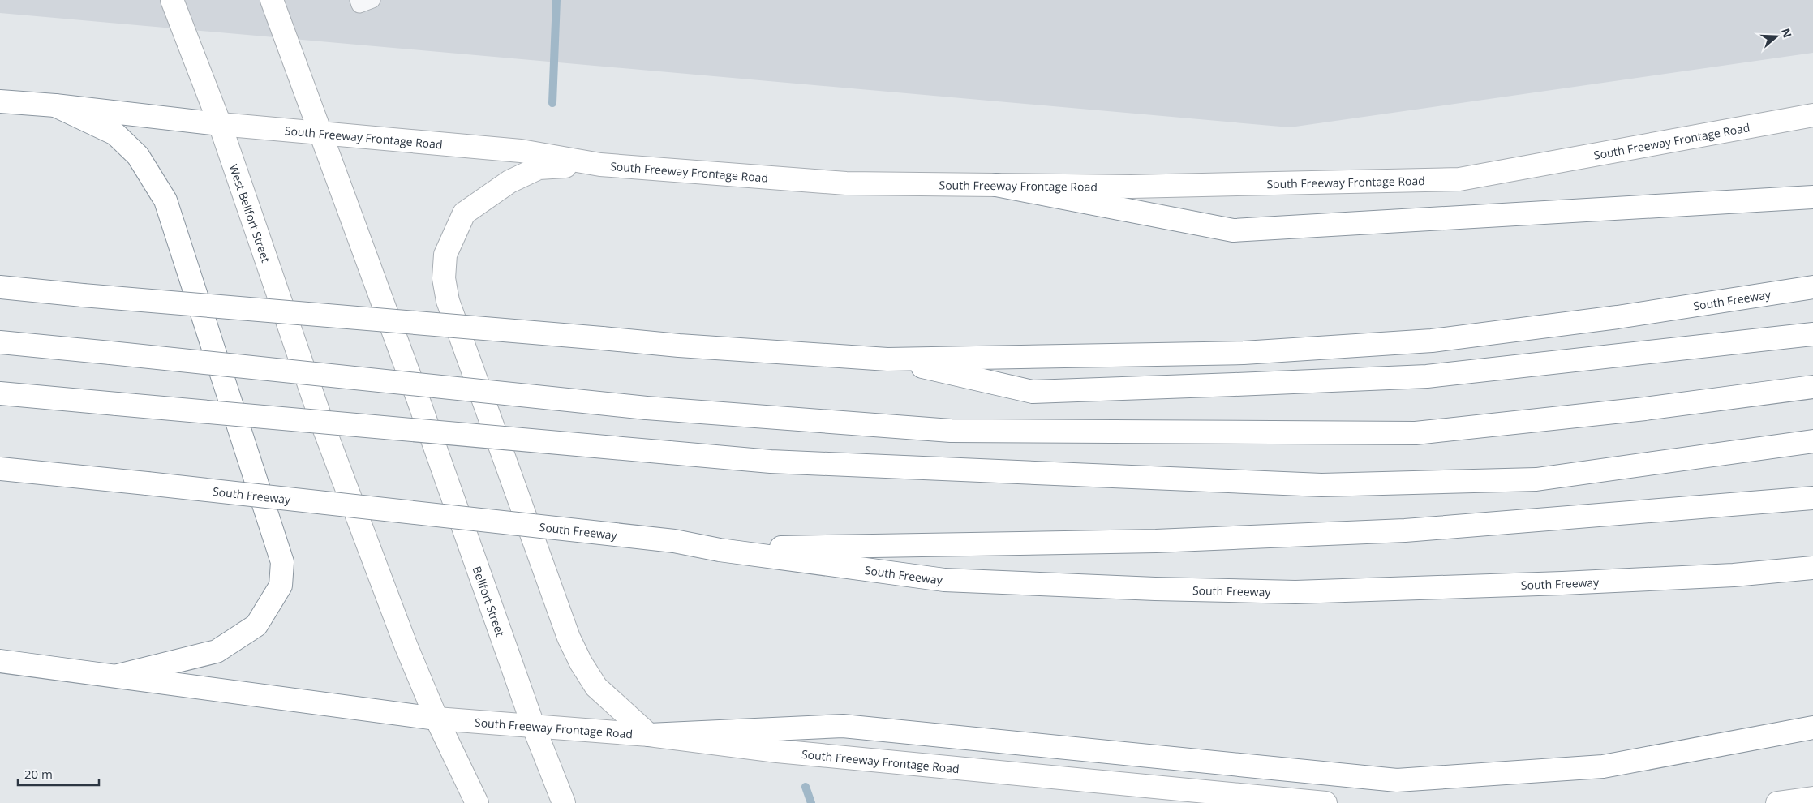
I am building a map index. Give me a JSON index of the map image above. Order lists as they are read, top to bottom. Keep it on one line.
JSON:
{"streets":{"main road":["South Freeway Frontage Road","West Bellfort Street","South Freeway","Bellfort Street"]},"crossings":[["South Freeway Frontage Road","West Bellfort Street"],["South Freeway Frontage Road","Bellfort Street"]],"scale_bar":"20 m","north":"right"}
